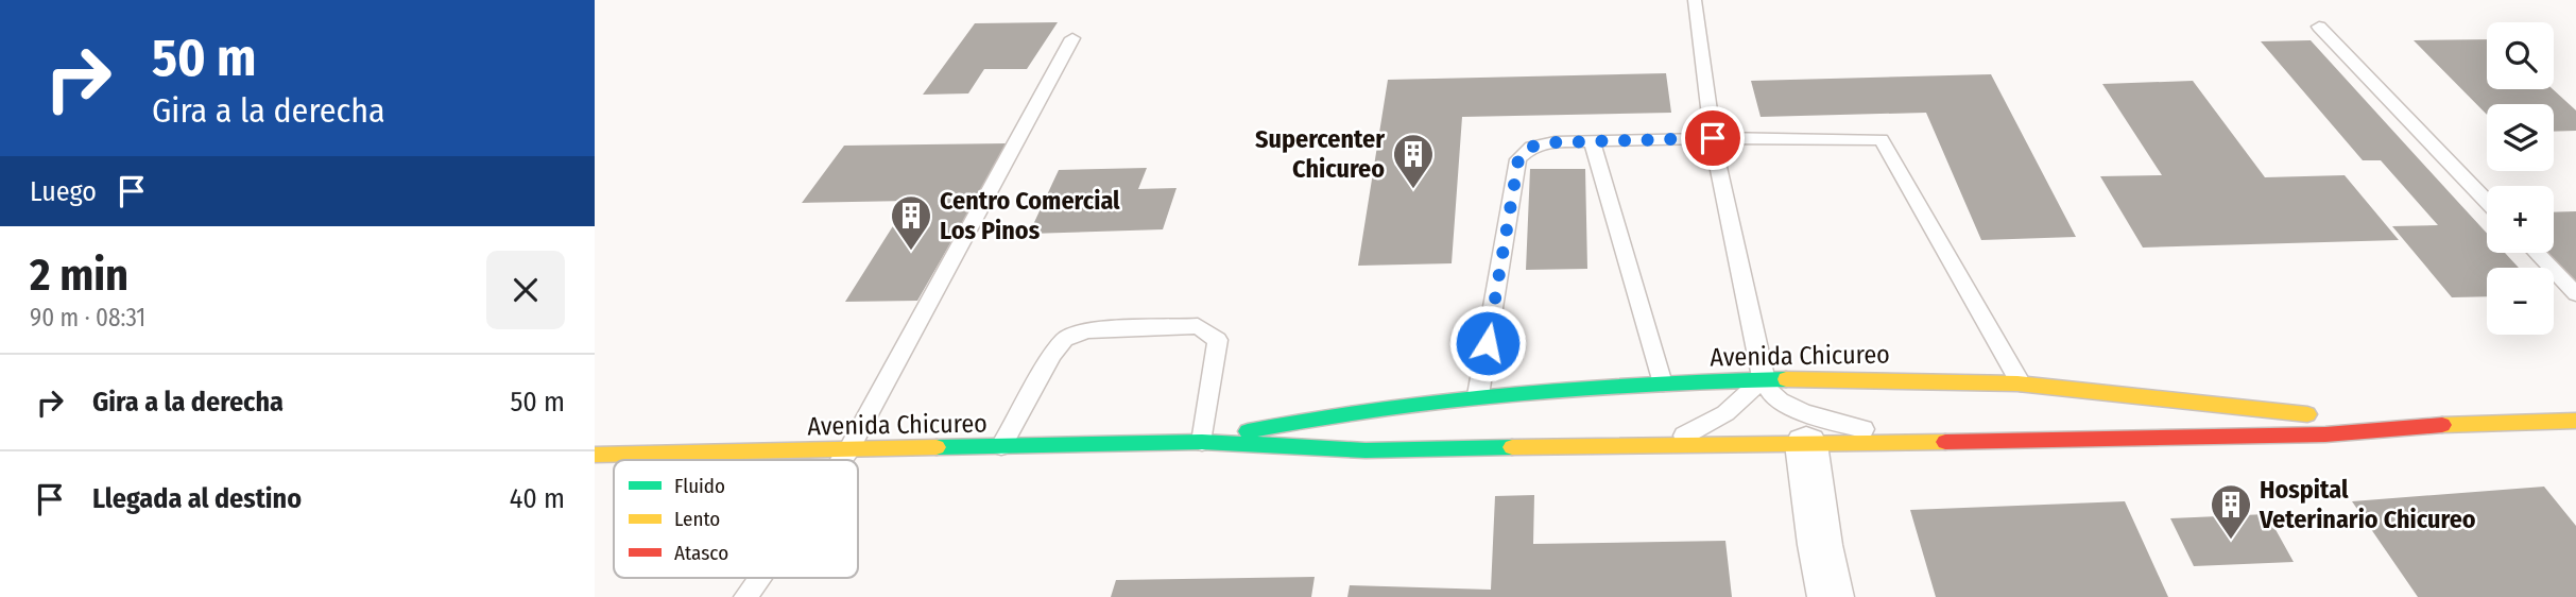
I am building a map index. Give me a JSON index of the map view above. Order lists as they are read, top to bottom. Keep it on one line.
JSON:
{"streets":{"main road":["Avenida Chicureo"]},"places":{"building":["Supercenter Chicureo","Centro Comercial Los Pinos","Hospital Veterinario Chicureo"]},"legend":["Fluido","Lento","Atasco"],"page":{"turn":["50 m","Gira a la derecha"],"map_buttons":["+","−"],"then":"Luego","heading":["2 min","90 m · 08:31"],"list":[{"name":"Gira a la derecha","value":"50 m"},{"name":"Llegada al destino","value":"40 m"}]}}
